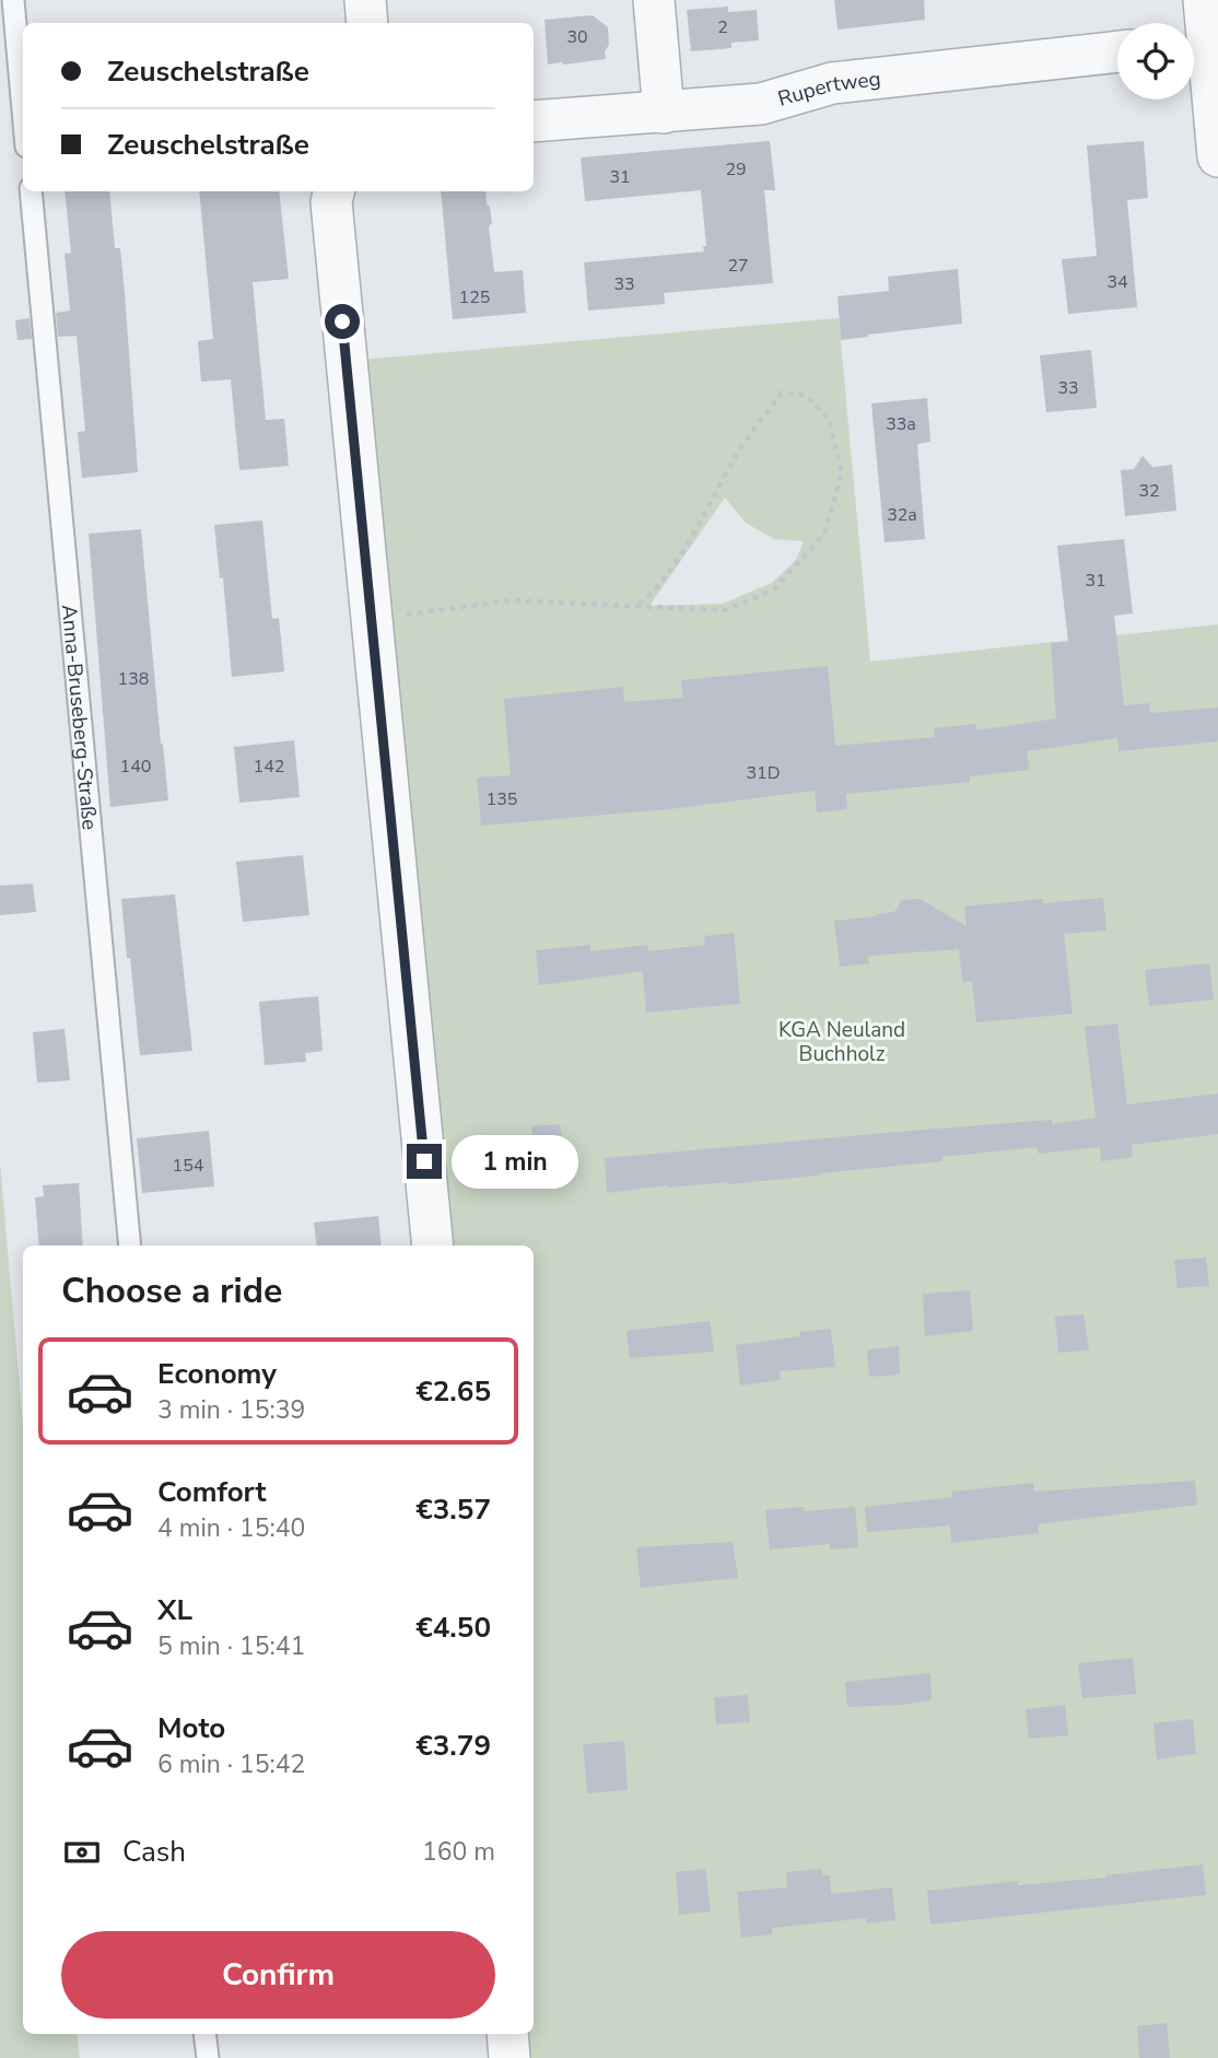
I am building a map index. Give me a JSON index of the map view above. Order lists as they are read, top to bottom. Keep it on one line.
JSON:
{"streets":{"street":["Rupertweg"],"lane":["Anna-Bruseberg-Straße"]},"parks":["KGA Neuland Buchholz"],"house_numbers":["2","30","29","31","27","34","33","125","33","33a","32","32a","31","138","140","142","31D","135","154"],"page":{"banner":["Zeuschelstraße","Zeuschelstraße"],"bubble":"1 min","heading":"Choose a ride","list":[{"name":"Economy","note":"3 min · 15:39","value":"€2.65"},{"name":"Comfort","note":"4 min · 15:40","value":"€3.57"},{"name":"XL","note":"5 min · 15:41","value":"€4.50"},{"name":"Moto","note":"6 min · 15:42","value":"€3.79"}],"pay":["Cash","160 m"],"buttons":"Confirm"}}
